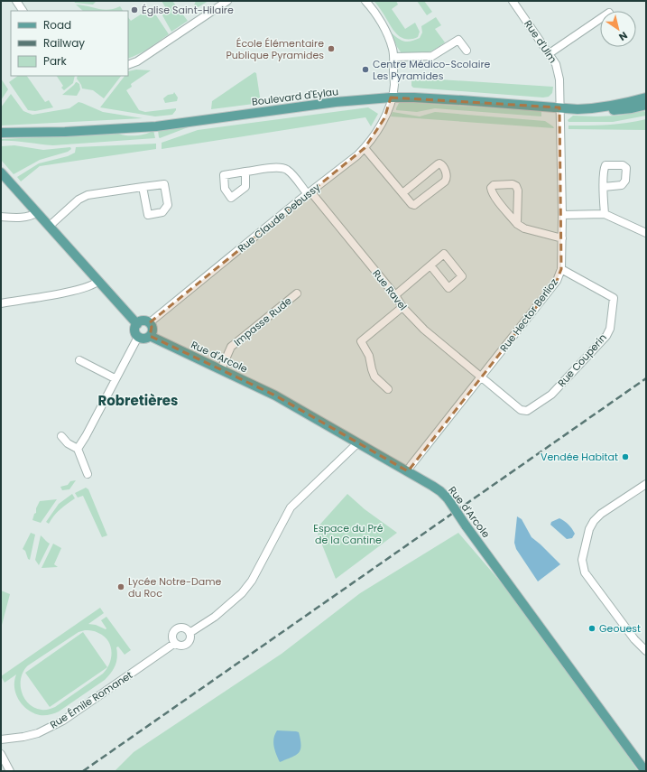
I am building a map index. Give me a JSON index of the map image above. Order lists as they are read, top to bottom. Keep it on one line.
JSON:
{"streets":{"main road":["Boulevard d'Eylau","Rue d'Arcole"],"street":["Rue d'Ulm","Rue Claude Debussy","Rue Ravel","Rue Hector Berlioz","Impasse Rude","Rue Couperin","Rue Émile Romanet"]},"crossings":[["Rue d'Ulm","Boulevard d'Eylau"],["Rue d'Ulm","Rue Hector Berlioz"],["Boulevard d'Eylau","Rue Claude Debussy"],["Boulevard d'Eylau","Rue Hector Berlioz"],["Rue Claude Debussy","Rue Ravel"],["Rue Claude Debussy","Rue d'Arcole"],["Rue Ravel","Rue Hector Berlioz"],["Rue Ravel","Rue Couperin"],["Rue Hector Berlioz","Rue d'Arcole"],["Rue Hector Berlioz","Rue Couperin"],["Impasse Rude","Rue d'Arcole"]],"districts":["Robretières"],"parks":["Espace du Pré de la Cantine"],"places":["Église Saint-Hilaire","École Élémentaire Publique Pyramides","Centre Médico-Scolaire Les Pyramides","Vendée Habitat","Lycée Notre-Dame du Roc","Geouest"],"legend":["Road","Railway","Park"],"north":"bottom right"}
